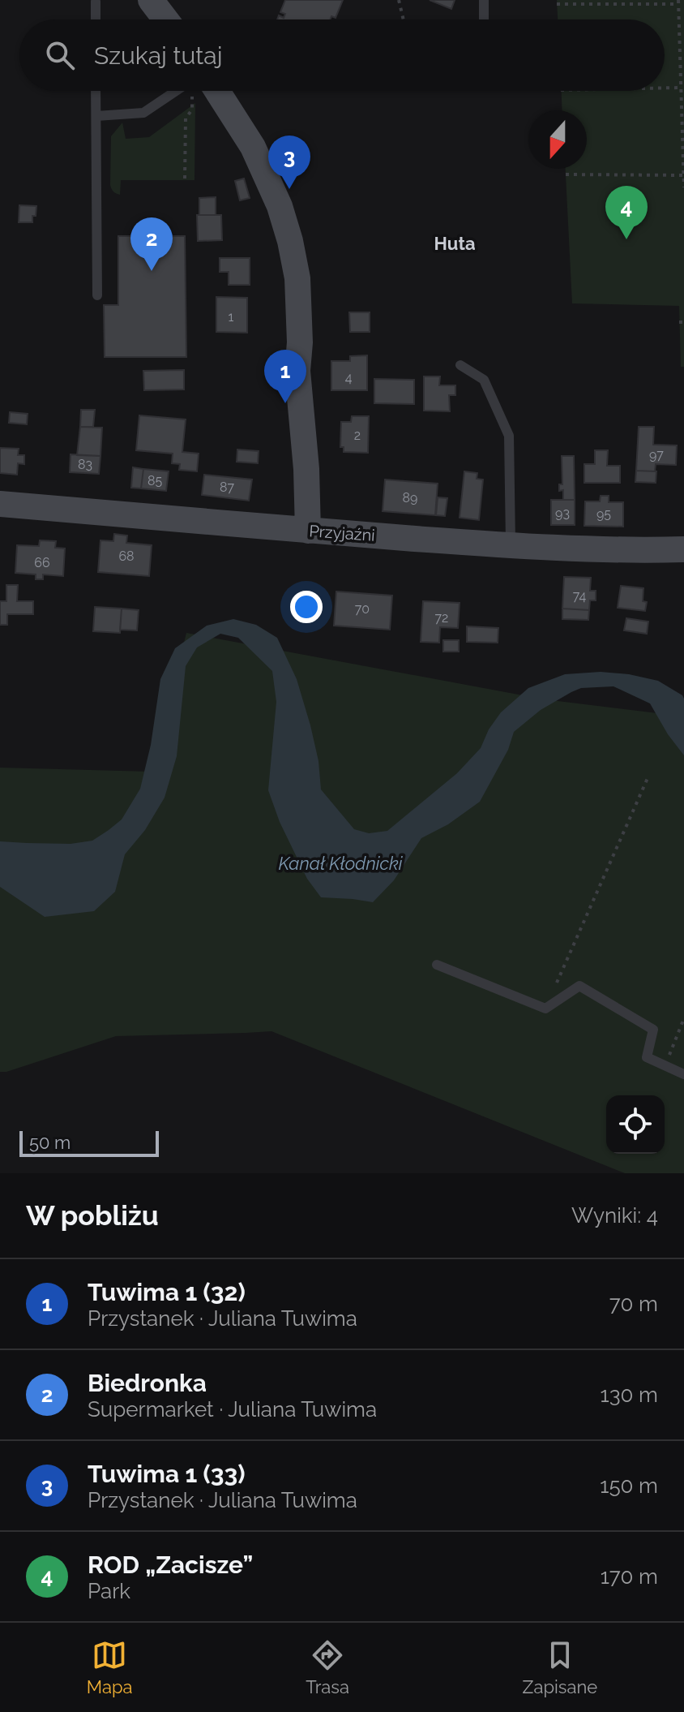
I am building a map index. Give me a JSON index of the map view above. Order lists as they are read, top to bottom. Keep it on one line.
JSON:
{"streets":{"main road":["Przyjaźni"]},"districts":["Huta"],"water":["Kanał Kłodnicki"],"house_numbers":["1","4","2","97","83","85","87","89","93","95","68","66","74","70","72"],"scale_bar":"50 m","north":"bottom","page":{"search":"Szukaj tutaj","pins":["3","4","2","1"],"scale":"50 m","heading":["W pobliżu","Wyniki: 4"],"list":[{"mark":"1","name":"Tuwima 1 (32)","note":"Przystanek · Juliana Tuwima","value":"70 m"},{"mark":"2","name":"Biedronka","note":"Supermarket · Juliana Tuwima","value":"130 m"},{"mark":"3","name":"Tuwima 1 (33)","note":"Przystanek · Juliana Tuwima","value":"150 m"},{"mark":"4","name":"ROD „Zacisze”","note":"Park","value":"170 m"}],"nav":["Mapa","Trasa","Zapisane"]}}
